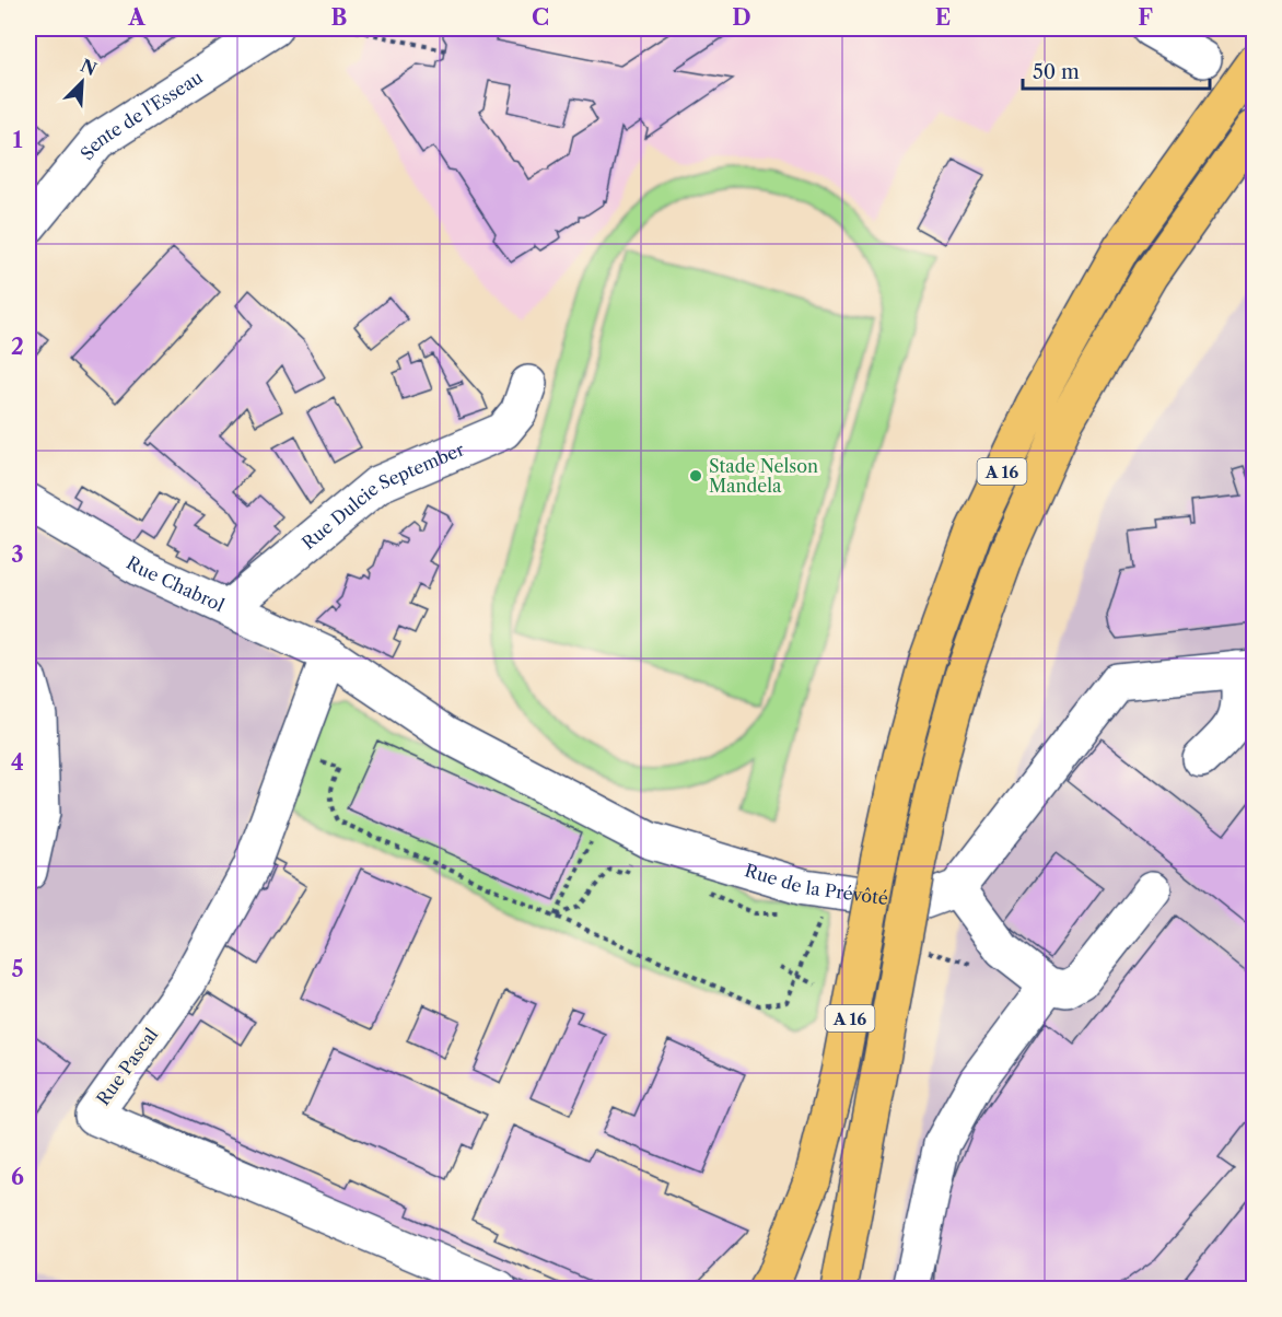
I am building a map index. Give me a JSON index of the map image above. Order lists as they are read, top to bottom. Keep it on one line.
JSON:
{"streets":{"highway":["A 16"],"street":["Sente de l'Esseau","Rue Dulcie September","Rue Chabrol","Rue de la Prévôté","Rue Pascal"]},"crossings":[["Rue Dulcie September","Rue Chabrol"],["Rue Chabrol","Rue de la Prévôté"],["Rue Chabrol","Rue Pascal"],["Rue de la Prévôté","Rue Pascal"]],"places":["Stade Nelson Mandela"],"scale_bar":"50 m","north":"top right","grid":{"columns":["A","B","C","D","E","F"],"rows":["1","2","3","4","5","6"]}}
